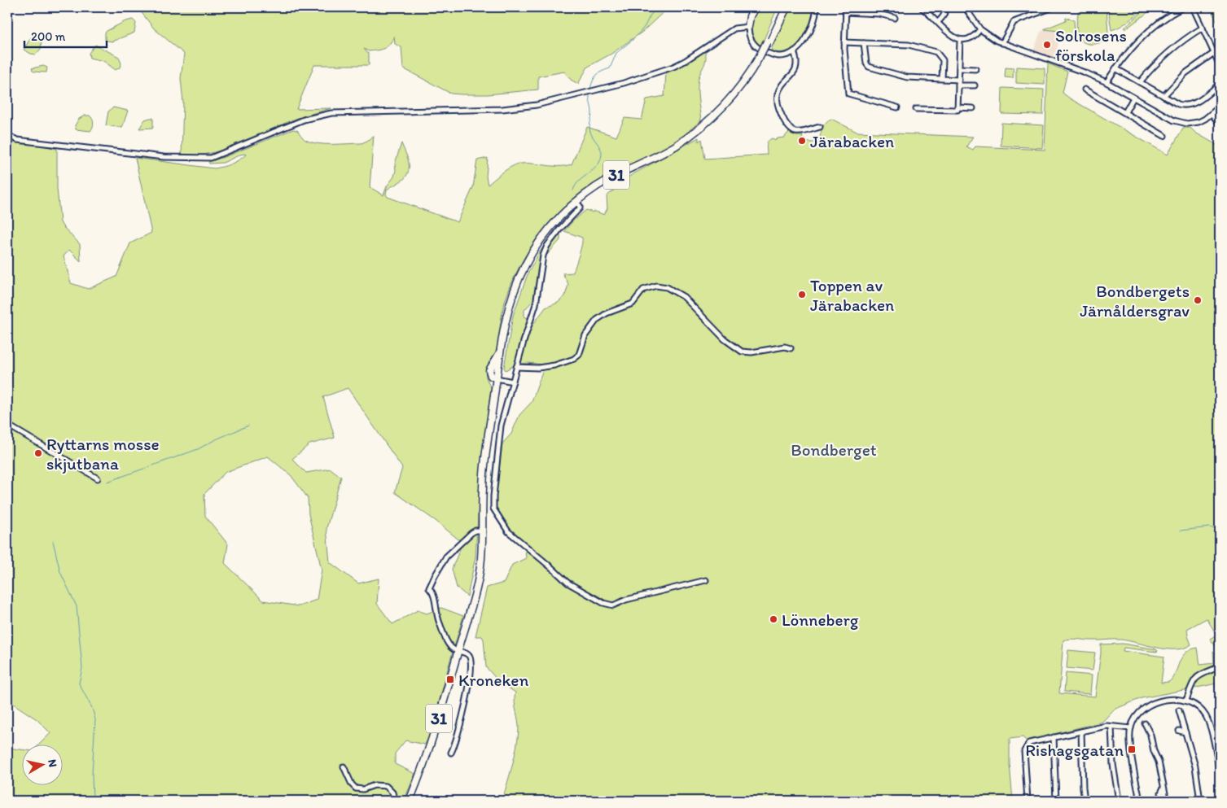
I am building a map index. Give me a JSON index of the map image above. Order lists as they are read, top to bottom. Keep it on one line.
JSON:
{"streets":{"highway":["31"]},"parks":["Bondberget"],"places":{"other":["Solrosens förskola","Järabacken","Toppen av Järabacken","Bondbergets Järnåldersgrav","Ryttarns mosse skjutbana","Lönneberg"],"transit":["Kroneken","Rishagsgatan"]},"scale_bar":"200 m","north":"right"}
